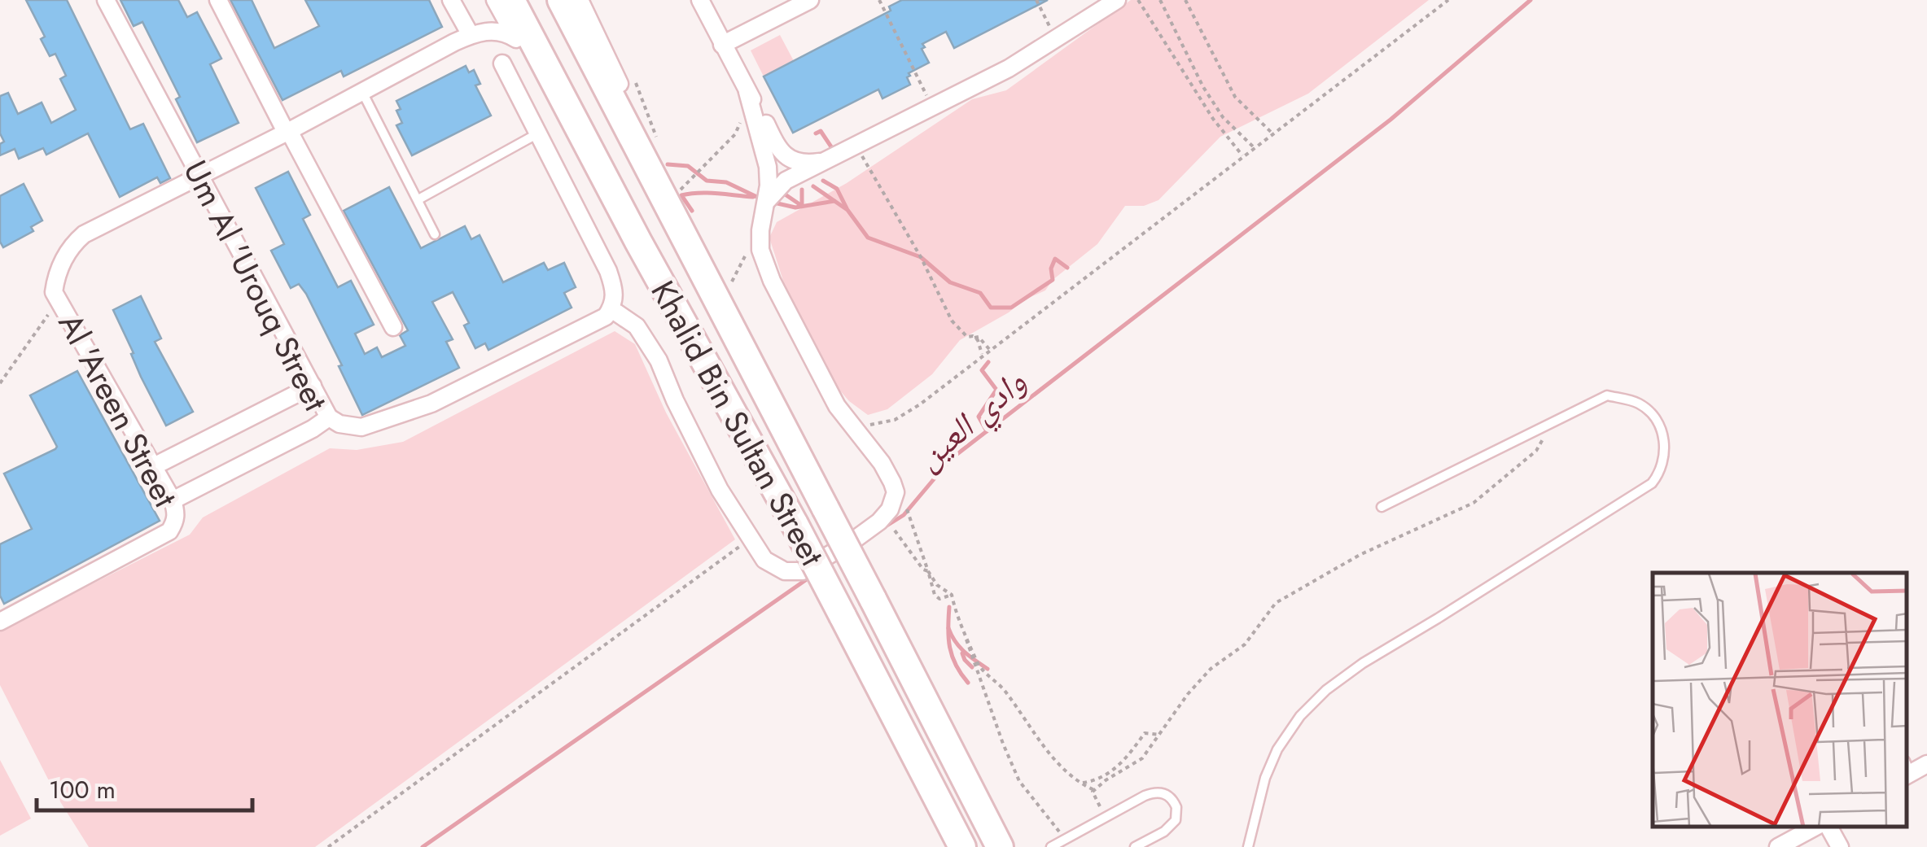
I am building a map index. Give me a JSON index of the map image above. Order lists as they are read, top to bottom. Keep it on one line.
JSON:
{"streets":{"main road":["Khalid Bin Sultan Street"],"street":["Um Al 'Urouq Street","Al 'Areen Street"]},"crossings":[["Um Al 'Urouq Street","Al 'Areen Street"]],"water":["وادي العين"],"scale_bar":"100 m"}
